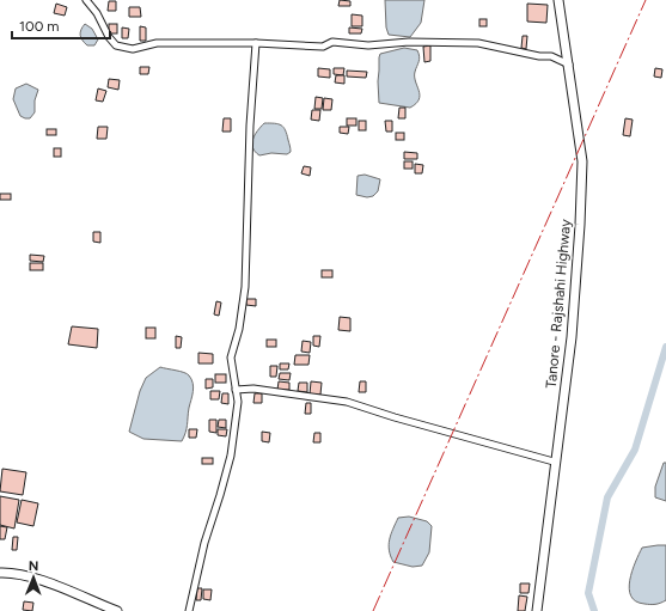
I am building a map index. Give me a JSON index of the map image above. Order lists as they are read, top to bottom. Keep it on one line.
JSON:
{"streets":{"main road":["Tanore - Rajshahi Highway"]},"scale_bar":"100 m","north":"top"}
